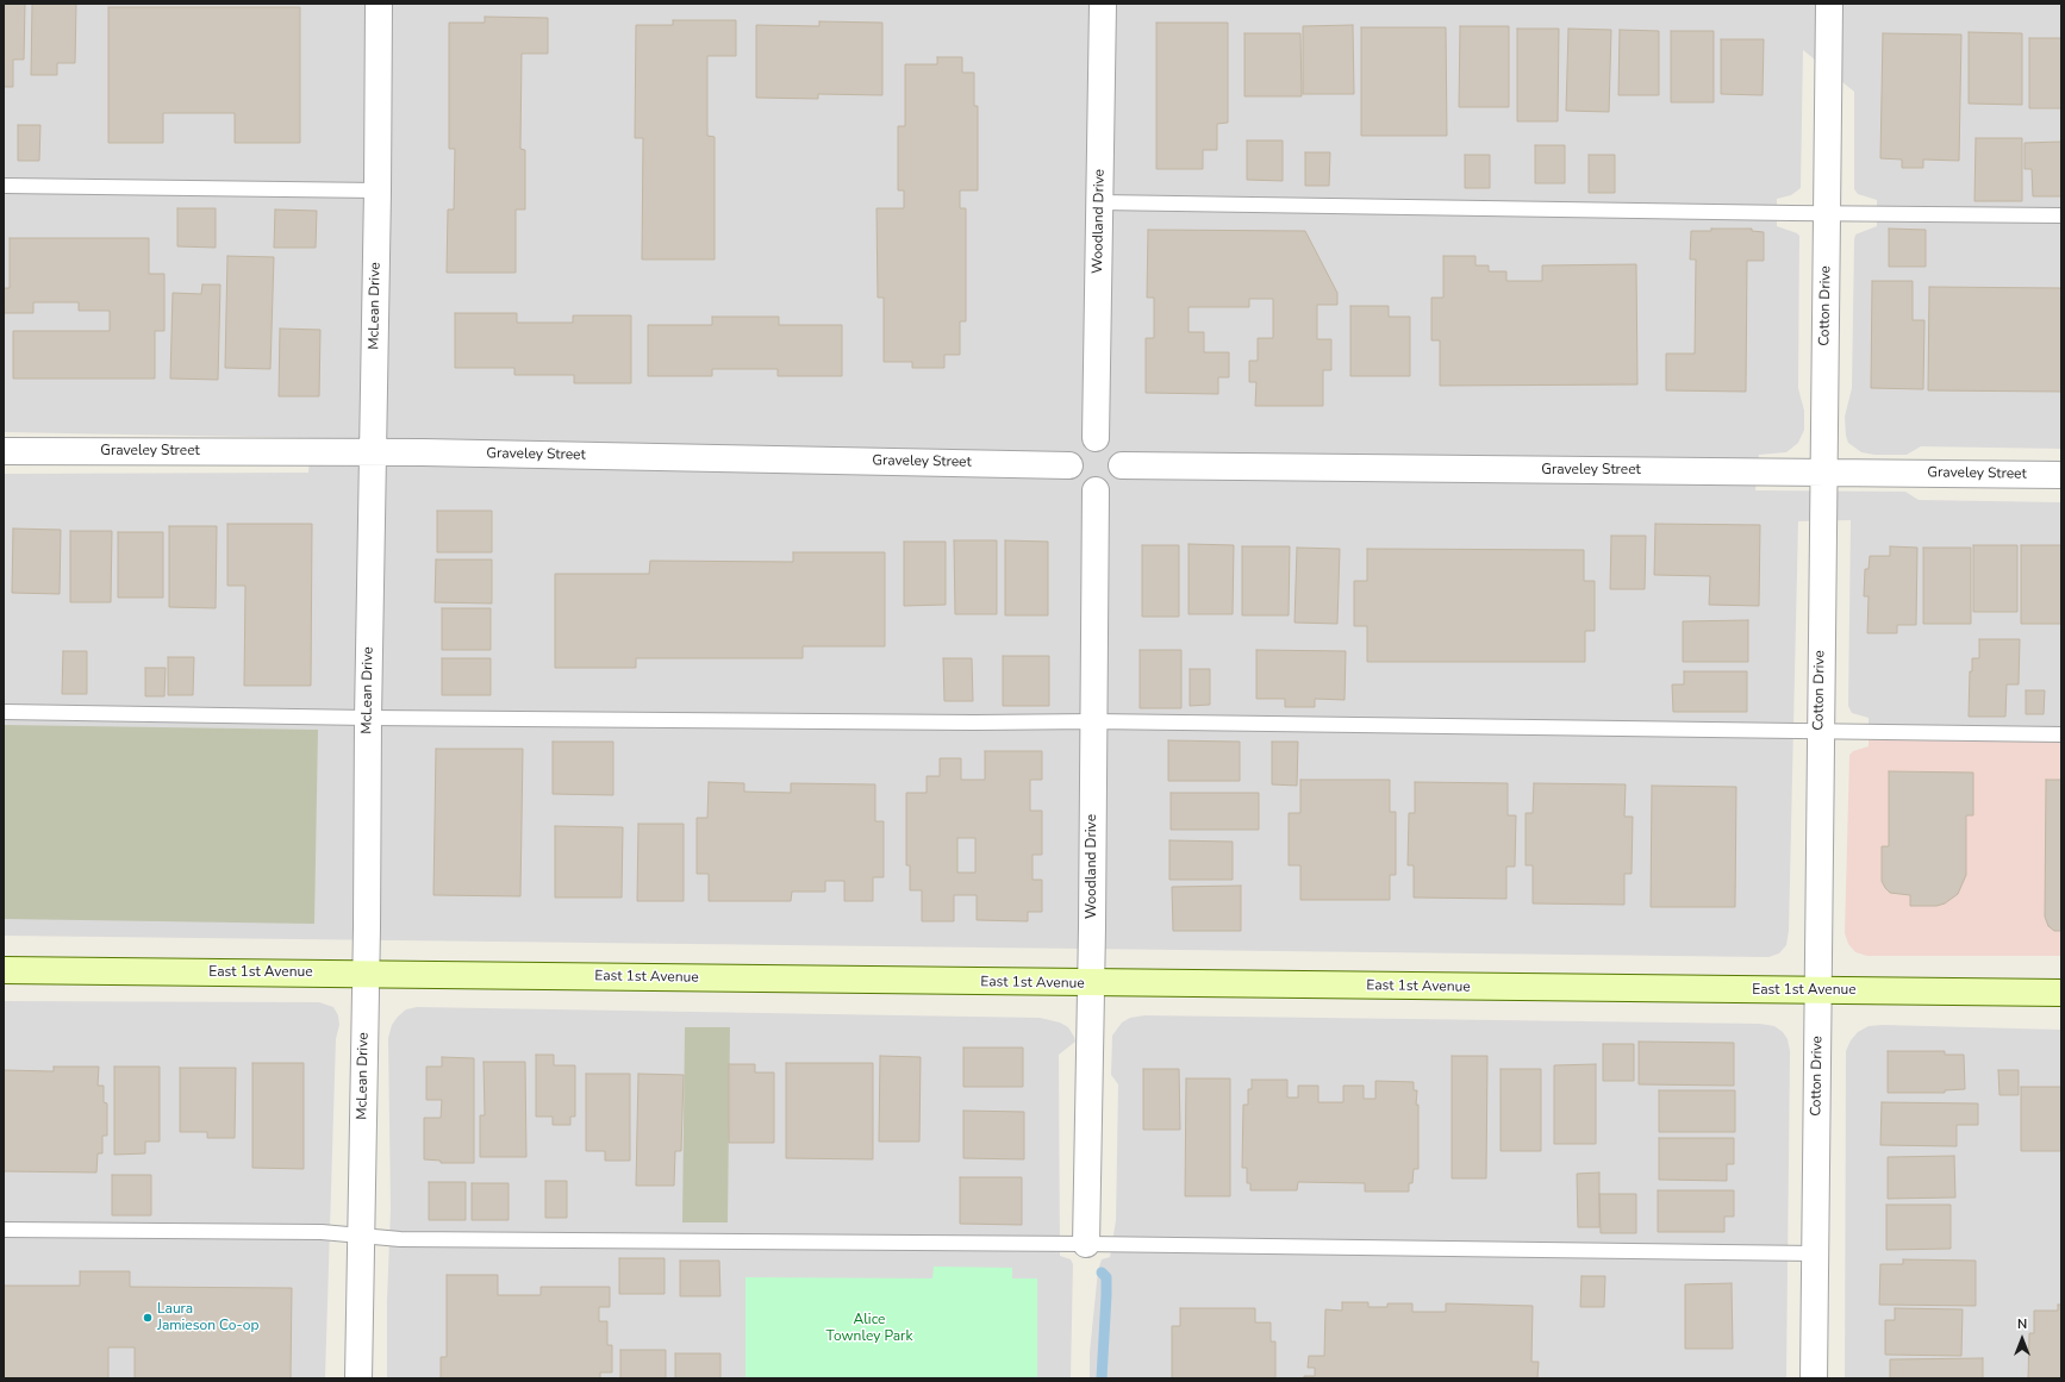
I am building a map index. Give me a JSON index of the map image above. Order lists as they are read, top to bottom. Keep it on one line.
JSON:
{"streets":{"main road":["East 1st Avenue"],"street":["Woodland Drive","McLean Drive","Cotton Drive","Graveley Street"]},"crossings":[["Woodland Drive","Graveley Street"],["Woodland Drive","East 1st Avenue"],["McLean Drive","Graveley Street"],["McLean Drive","East 1st Avenue"],["Cotton Drive","Graveley Street"],["Cotton Drive","East 1st Avenue"]],"parks":["Alice Townley Park"],"places":["Laura Jamieson Co-op"],"north":"top"}
